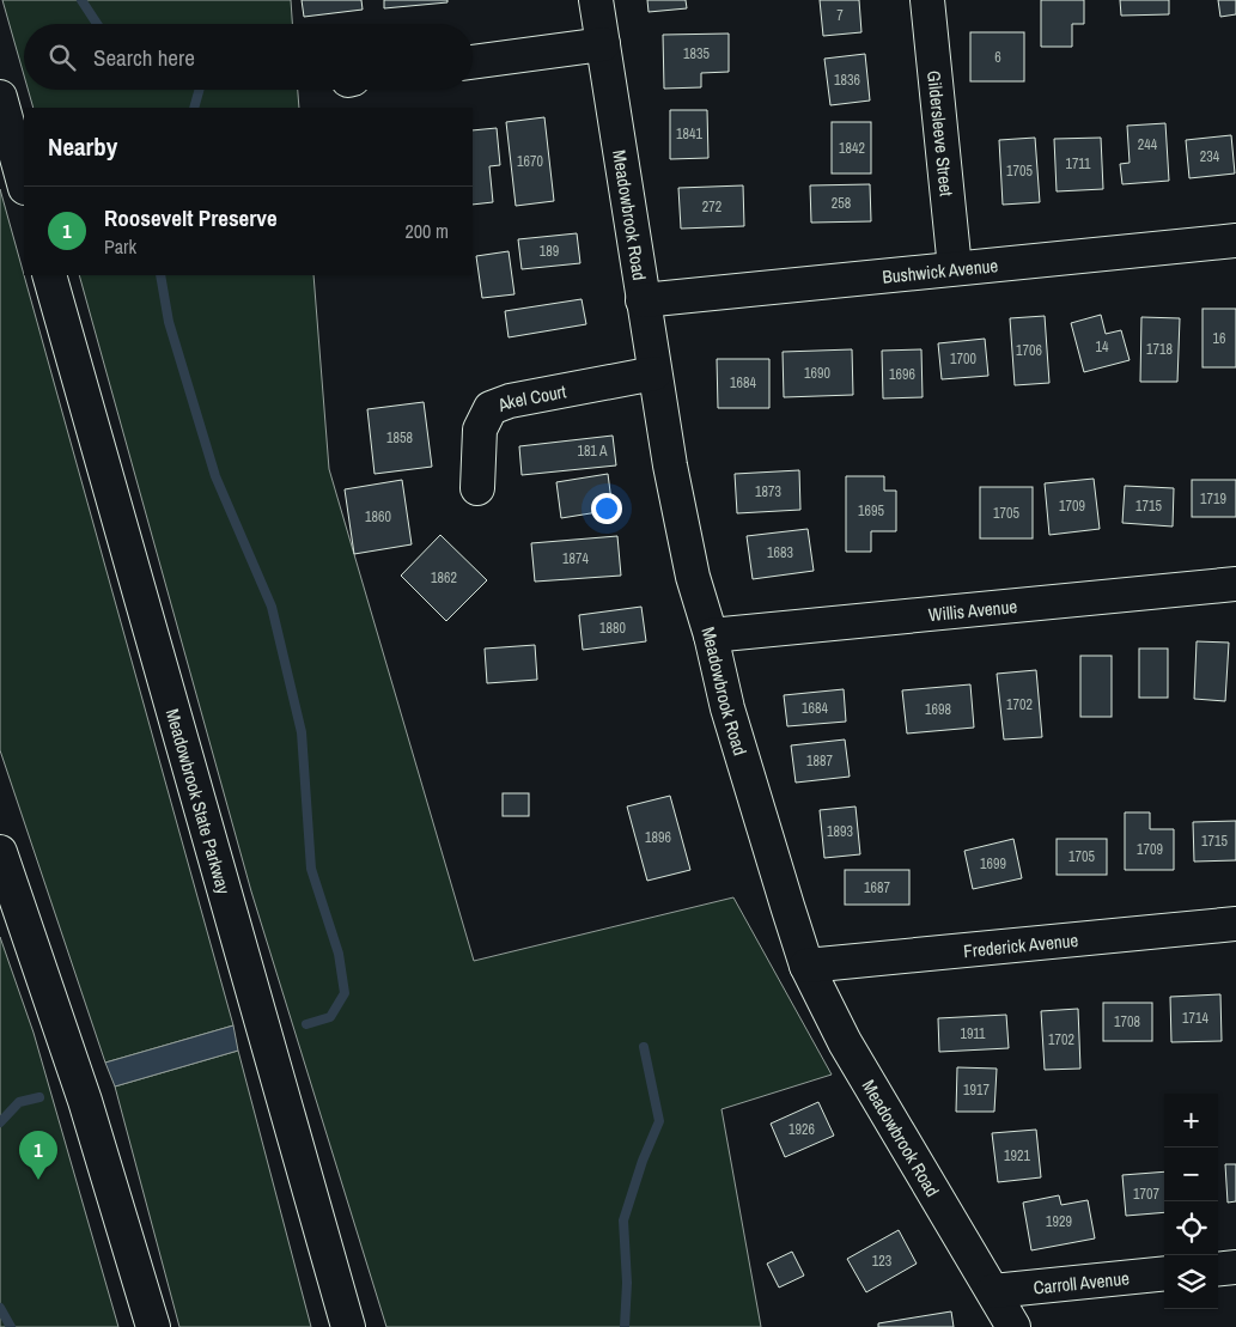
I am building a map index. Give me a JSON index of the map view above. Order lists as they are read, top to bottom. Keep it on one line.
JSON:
{"streets":{"main road":["Gildersleeve Street","Meadowbrook Road","Bushwick Avenue","Akel Court","Willis Avenue","Meadowbrook State Parkway","Frederick Avenue","Carroll Avenue"]},"crossings":[["Gildersleeve Street","Bushwick Avenue"],["Meadowbrook Road","Bushwick Avenue"],["Meadowbrook Road","Akel Court"],["Meadowbrook Road","Willis Avenue"],["Meadowbrook Road","Frederick Avenue"],["Meadowbrook Road","Carroll Avenue"]],"house_numbers":["7","1835","6","1836","1841","244","1842","234","1670","1711","1705","258","272","189","16","14","1718","1706","1700","1690","1696","1684","1858","181 A","1873","1719","1709","1715","1695","1705","1860","1683","1874","1862","1880","1702","1684","1698","1887","1893","1896","1715","1709","1705","1699","1687","1714","1708","1911","1702","1917","1926","1921","1707","1929","123"],"page":{"search":"Search here","heading":"Nearby","list":[{"mark":"1","name":"Roosevelt Preserve","note":"Park","value":"200 m"}],"map_buttons":["+","−"],"pins":"1"}}
